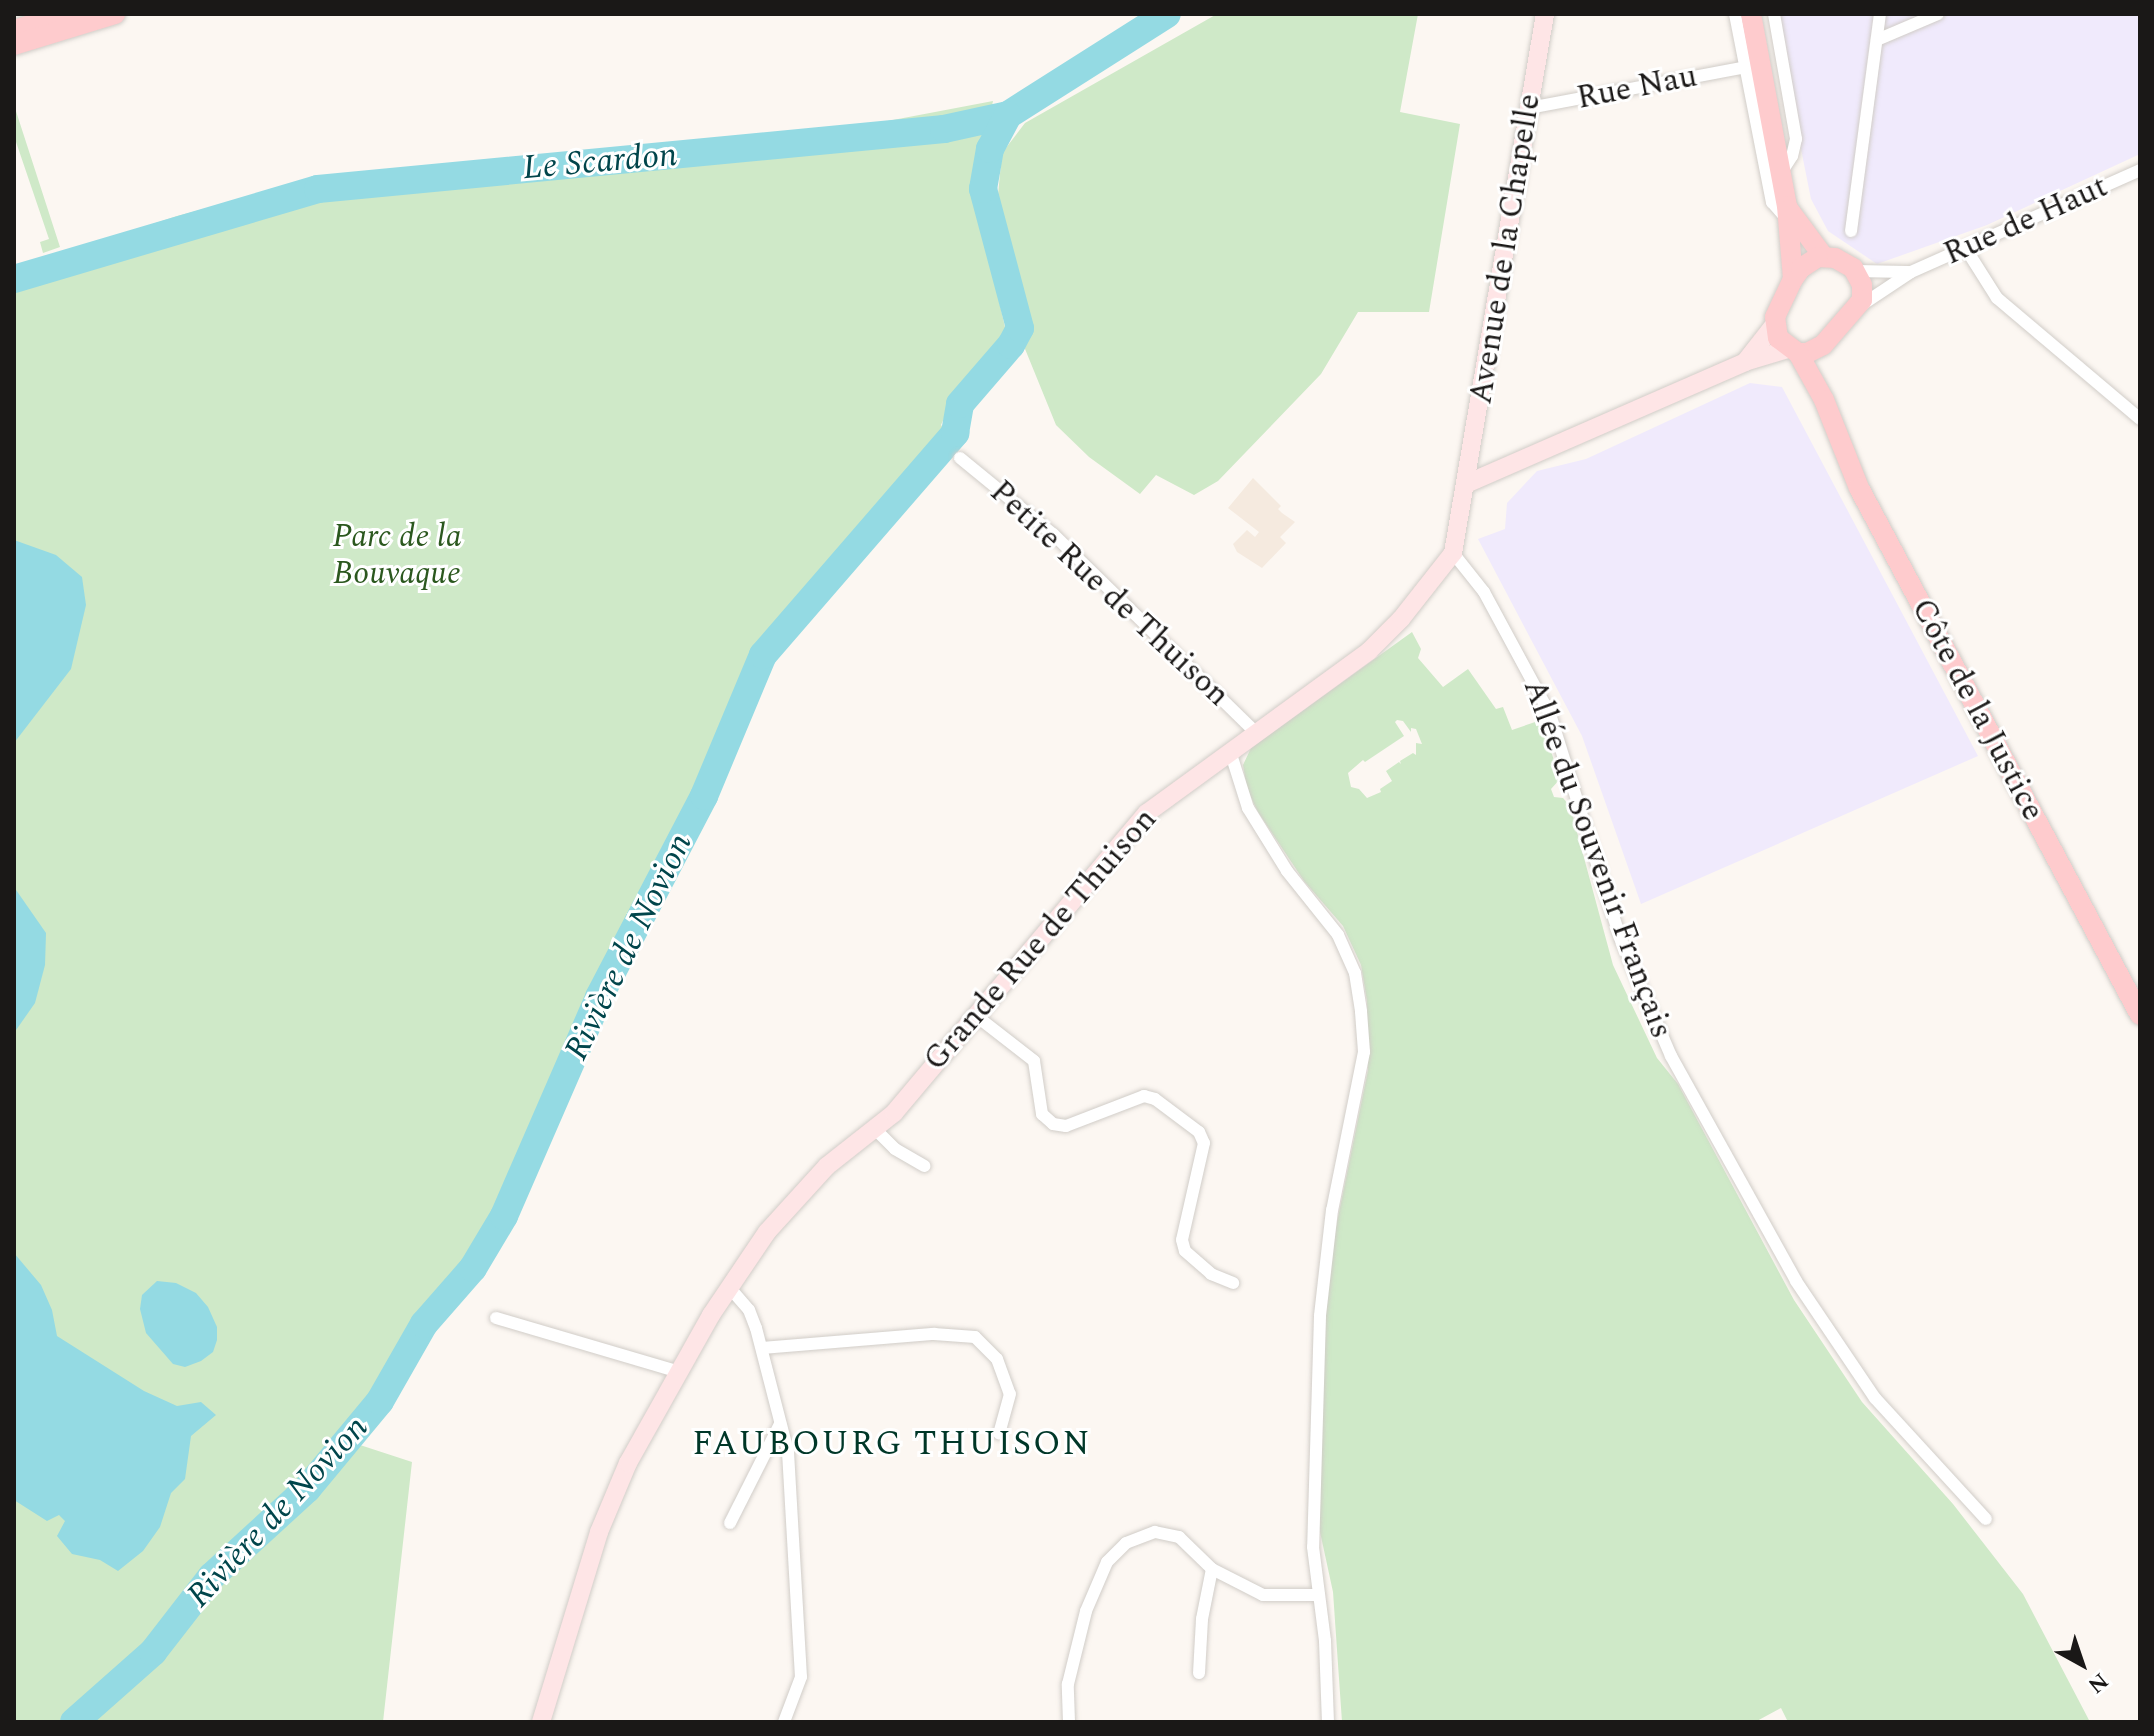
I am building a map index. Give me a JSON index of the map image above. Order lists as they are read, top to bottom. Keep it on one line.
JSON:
{"streets":{"main road":["Côte de la Justice"],"street":["Rue Nau","Rue de Haut","Avenue de la Chapelle","Petite Rue de Thuison","Allée du Souvenir Français","Grande Rue de Thuison"]},"crossings":[["Rue Nau","Avenue de la Chapelle"],["Rue de Haut","Côte de la Justice"],["Avenue de la Chapelle","Grande Rue de Thuison"],["Petite Rue de Thuison","Grande Rue de Thuison"],["Allée du Souvenir Français","Grande Rue de Thuison"]],"districts":["FAUBOURG THUISON"],"water":["Le Scardon","Rivière de Novion"],"parks":["Parc de la Bouvaque"],"north":"bottom right"}
